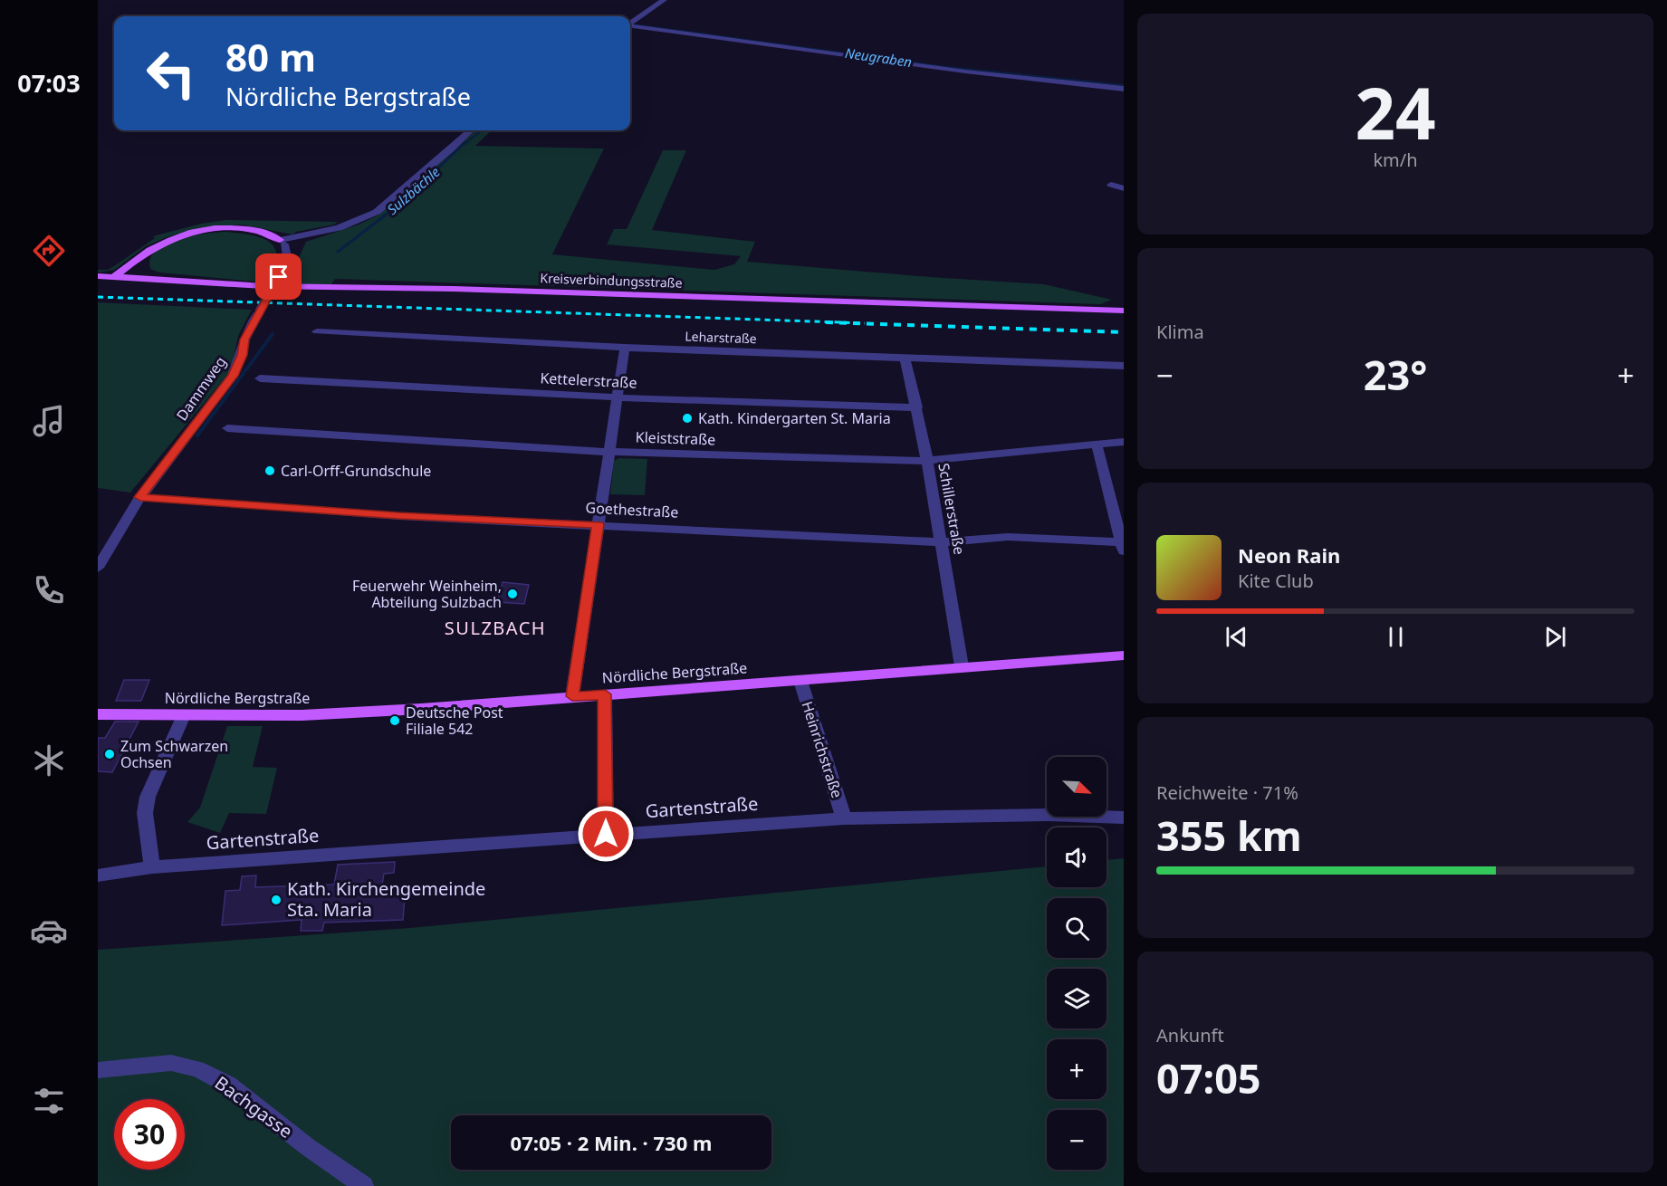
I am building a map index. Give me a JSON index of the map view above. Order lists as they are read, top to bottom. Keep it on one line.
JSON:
{"streets":{"main road":["Kreisverbindungsstraße","Nördliche Bergstraße"],"street":["Leharstraße","Kettelerstraße","Dammweg","Kleiststraße","Schillerstraße","Goethestraße","Heinrichstraße","Gartenstraße","Bachgasse"]},"crossings":[["Leharstraße","Schillerstraße"],["Kettelerstraße","Schillerstraße"],["Dammweg","Goethestraße"],["Kleiststraße","Schillerstraße"],["Schillerstraße","Goethestraße"],["Schillerstraße","Nördliche Bergstraße"],["Nördliche Bergstraße","Heinrichstraße"],["Heinrichstraße","Gartenstraße"]],"districts":["SULZBACH"],"water":["Neugraben","Sulzbächle"],"places":["Kath. Kindergarten St. Maria","Carl-Orff-Grundschule","Feuerwehr Weinheim, Abteilung Sulzbach","Deutsche Post Filiale 542","Zum Schwarzen Ochsen","Kath. Kirchengemeinde Sta. Maria"],"north":"bottom right","page":{"tabs":"07:03","tile":[["24","km/h"],"Klima",["Reichweite · 71%","355 km"],["Ankunft","07:05"]],"turn":["80 m","Nördliche Bergstraße"],"heat":["−","23°","+"],"song":["Neon Rain","Kite Club"],"map_buttons":["+","−"],"limit":"30","trip":"07:05 · 2 Min. · 730 m"}}
